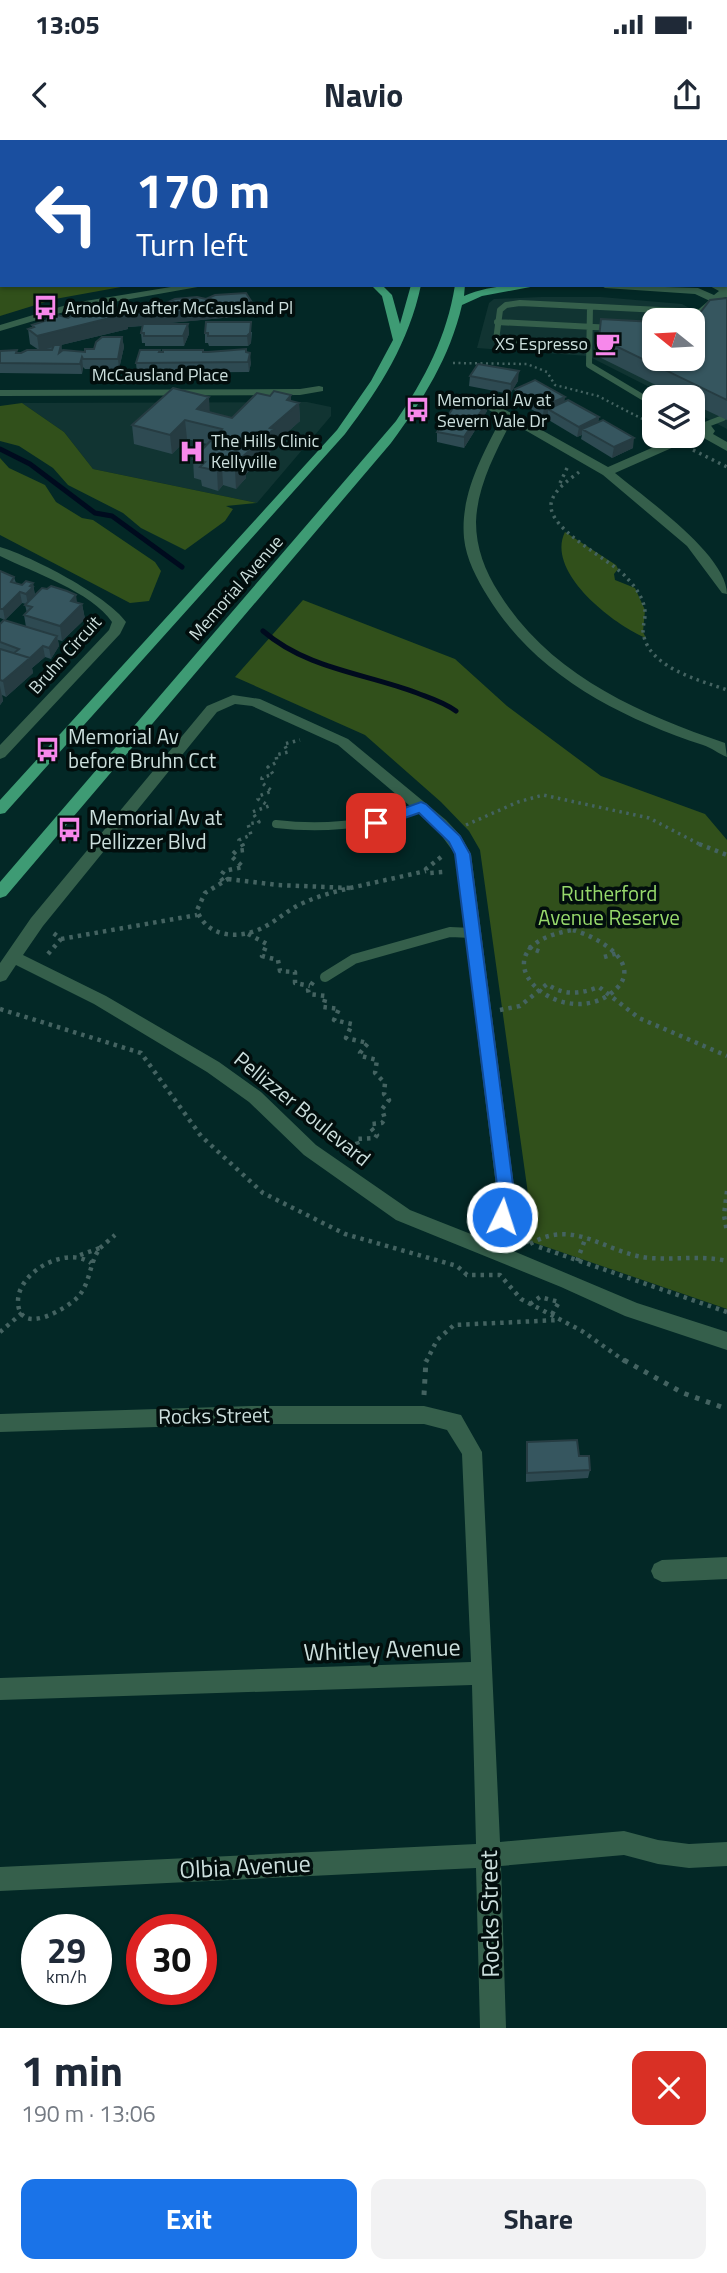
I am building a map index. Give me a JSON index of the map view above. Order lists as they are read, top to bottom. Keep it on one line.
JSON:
{"streets":{"main road":["Memorial Avenue"],"street":["McCausland Place","Bruhn Circuit","Pellizzer Boulevard","Rocks Street","Whitley Avenue","Olbia Avenue"]},"crossings":[["Rocks Street","Whitley Avenue"],["Rocks Street","Olbia Avenue"]],"parks":["Rutherford Avenue Reserve"],"places":{"bus stop":["Arnold Av after McCausland Pl","Memorial Av at Severn Vale Dr","Memorial Av before Bruhn Cct","Memorial Av at Pellizzer Blvd"],"cafe":["XS Espresso"],"hospital":["The Hills Clinic Kellyville"]},"north":"left","page":{"status":"13:05","header":"Navio","turn":["170 m","Turn left"],"speed":"29 km/h","limit":"30","heading":["1 min","190 m · 13:06"],"buttons":["Exit","Share"]}}
